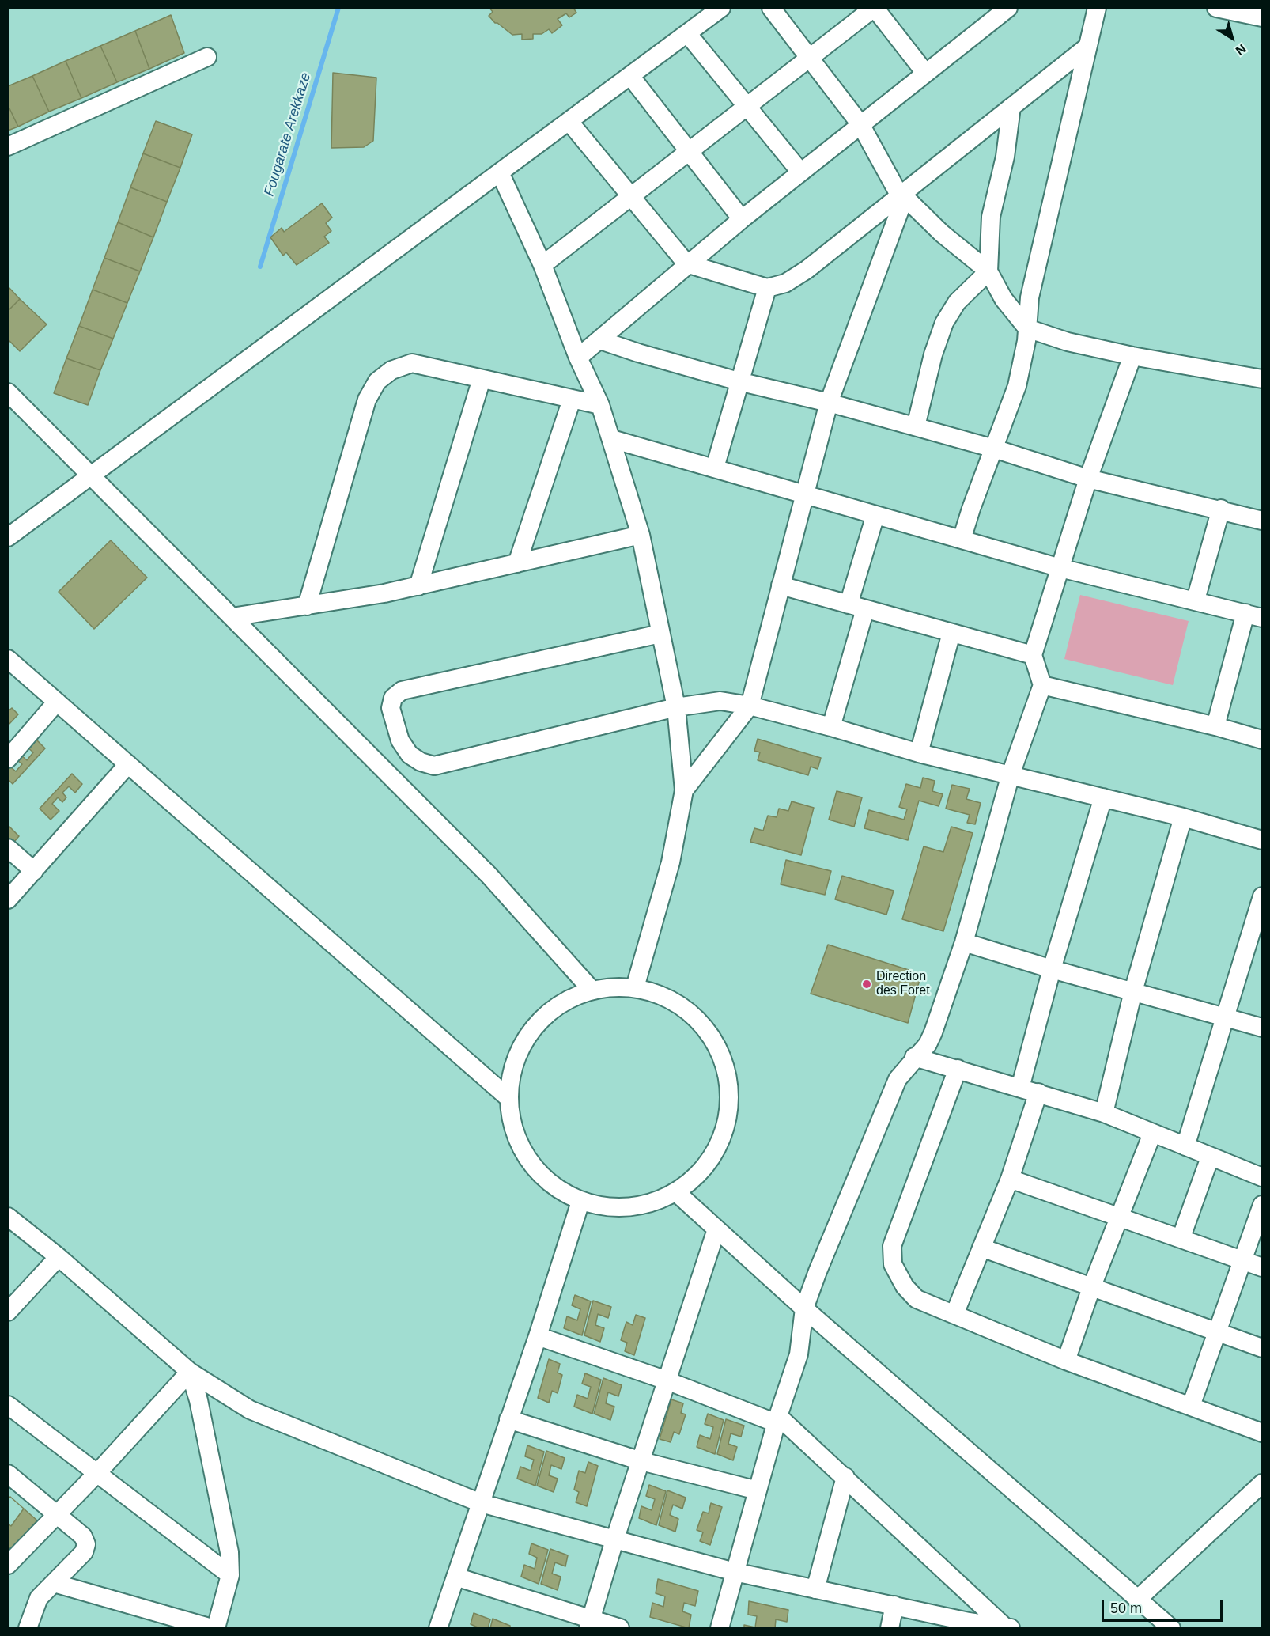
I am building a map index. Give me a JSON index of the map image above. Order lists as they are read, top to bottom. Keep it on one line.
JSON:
{"water":["Fougarate Arekkaze"],"places":["Direction des Foret"],"scale_bar":"50 m","north":"bottom right"}
